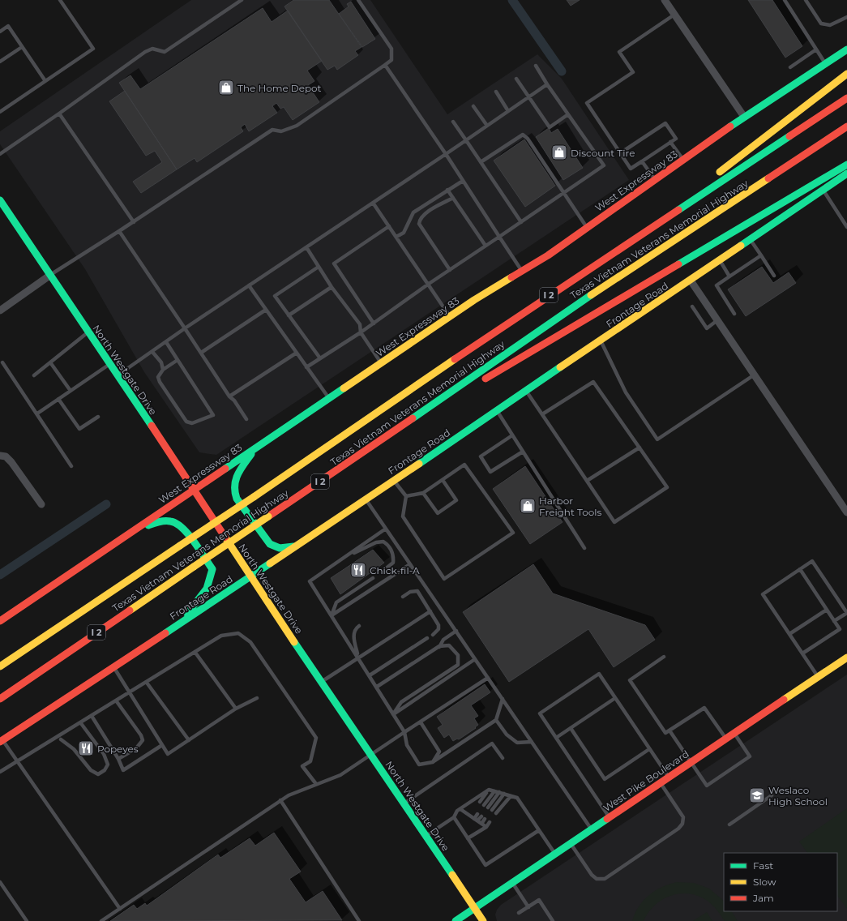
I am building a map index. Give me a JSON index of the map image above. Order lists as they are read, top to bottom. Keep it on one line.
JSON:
{"streets":{"main road":["West Expressway 83","Texas Vietnam Veterans Memorial Highway","I 2","Frontage Road","North Westgate Drive","West Pike Boulevard"]},"crossings":[["West Expressway 83","North Westgate Drive"],["Frontage Road","North Westgate Drive"],["North Westgate Drive","West Pike Boulevard"]],"places":{"shop":["The Home Depot","Discount Tire","Harbor Freight Tools"],"restaurant":["Chick-fil-A","Popeyes"],"school or university":["Weslaco High School"]},"legend":["Fast","Slow","Jam"]}
